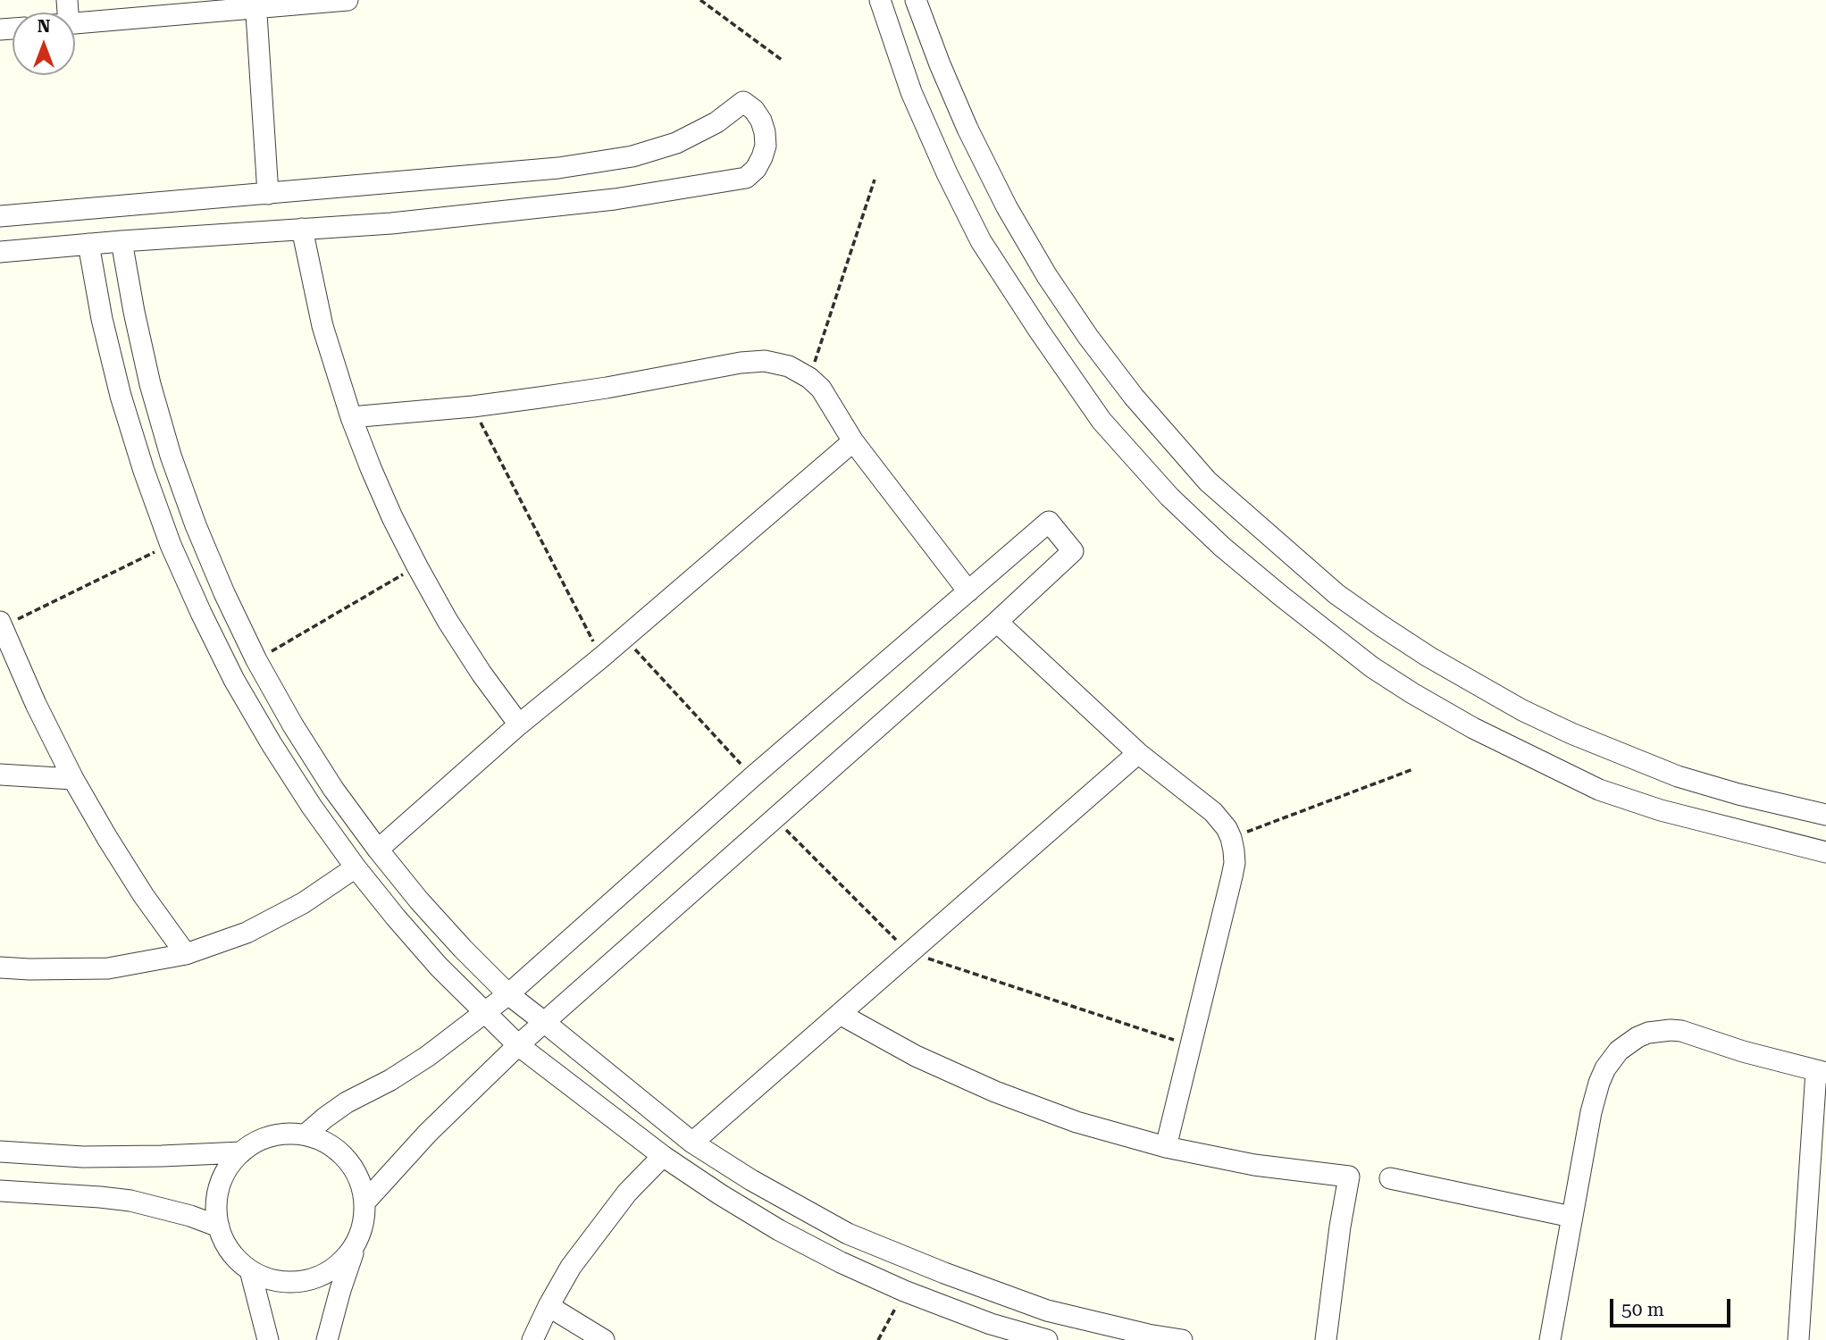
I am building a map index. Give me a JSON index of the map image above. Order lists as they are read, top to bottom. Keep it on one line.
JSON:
{"scale_bar":"50 m","north":"top"}
